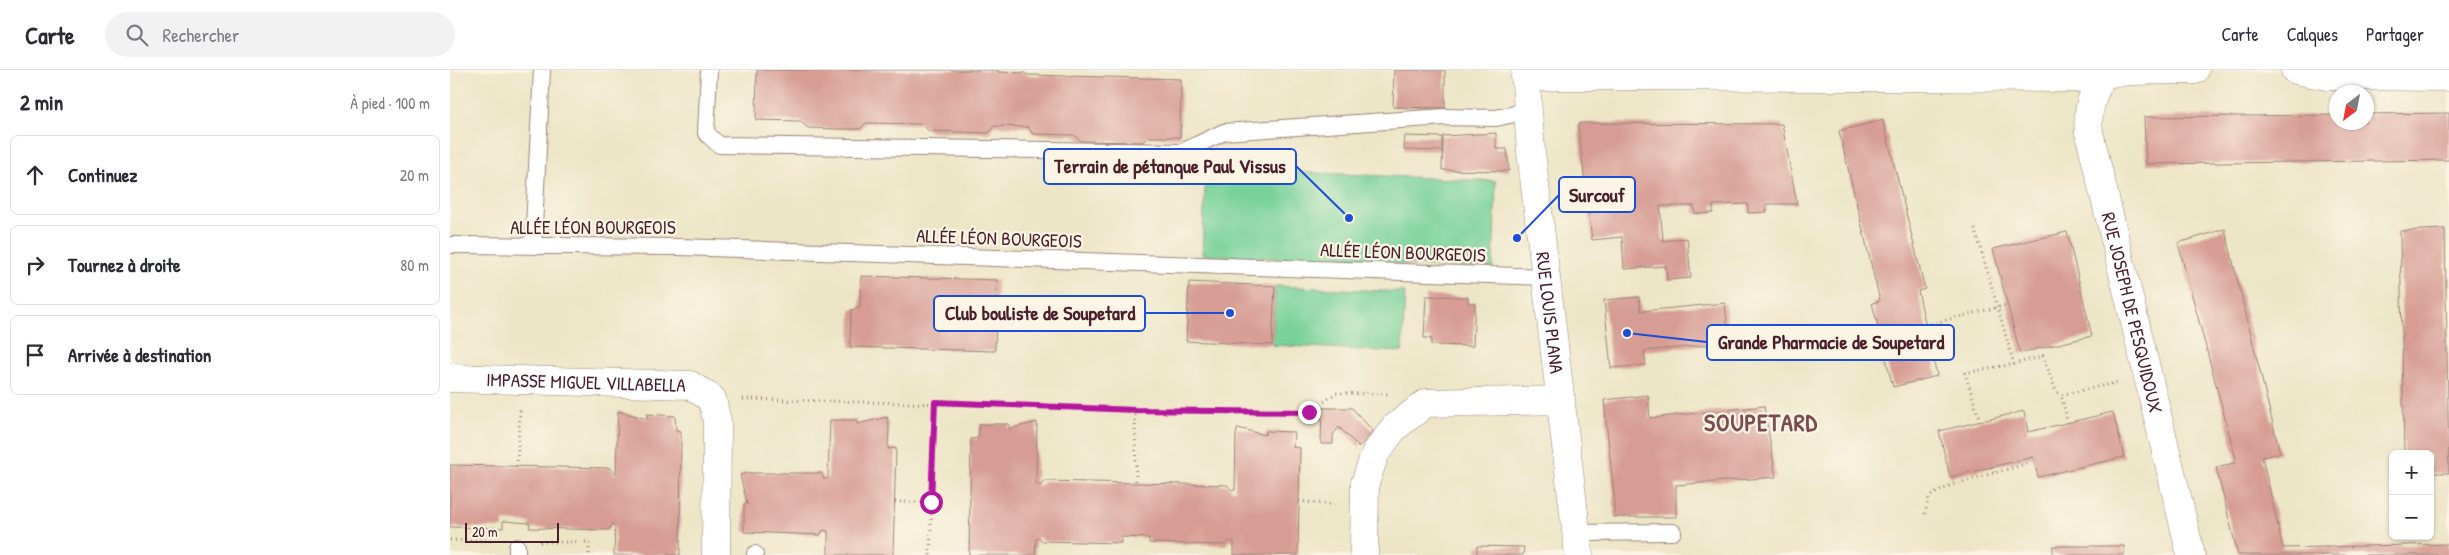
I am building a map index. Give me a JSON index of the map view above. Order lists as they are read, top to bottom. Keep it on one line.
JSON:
{"streets":{"street":["RUE LOUIS PLANA","RUE JOSEPH DE PESQUIDOUX","IMPASSE MIGUEL VILLABELLA"],"lane":["ALLÉE LÉON BOURGEOIS"]},"crossings":[["ALLÉE LÉON BOURGEOIS","RUE LOUIS PLANA"]],"districts":["SOUPETARD"],"places":["Terrain de pétanque Paul Vissus","Surcouf","Club bouliste de Soupetard","Grande Pharmacie de Soupetard"],"scale_bar":"20 m","north":"bottom left","page":{"header":"Carte","search":"Rechercher","nav":["Carte","Calques","Partager"],"heading":["2 min","À pied · 100 m"],"list":[["Continuez","20 m"],["Tournez à droite","80 m"],"Arrivée à destination"],"map_buttons":["+","−"],"scale":"20 m"}}
